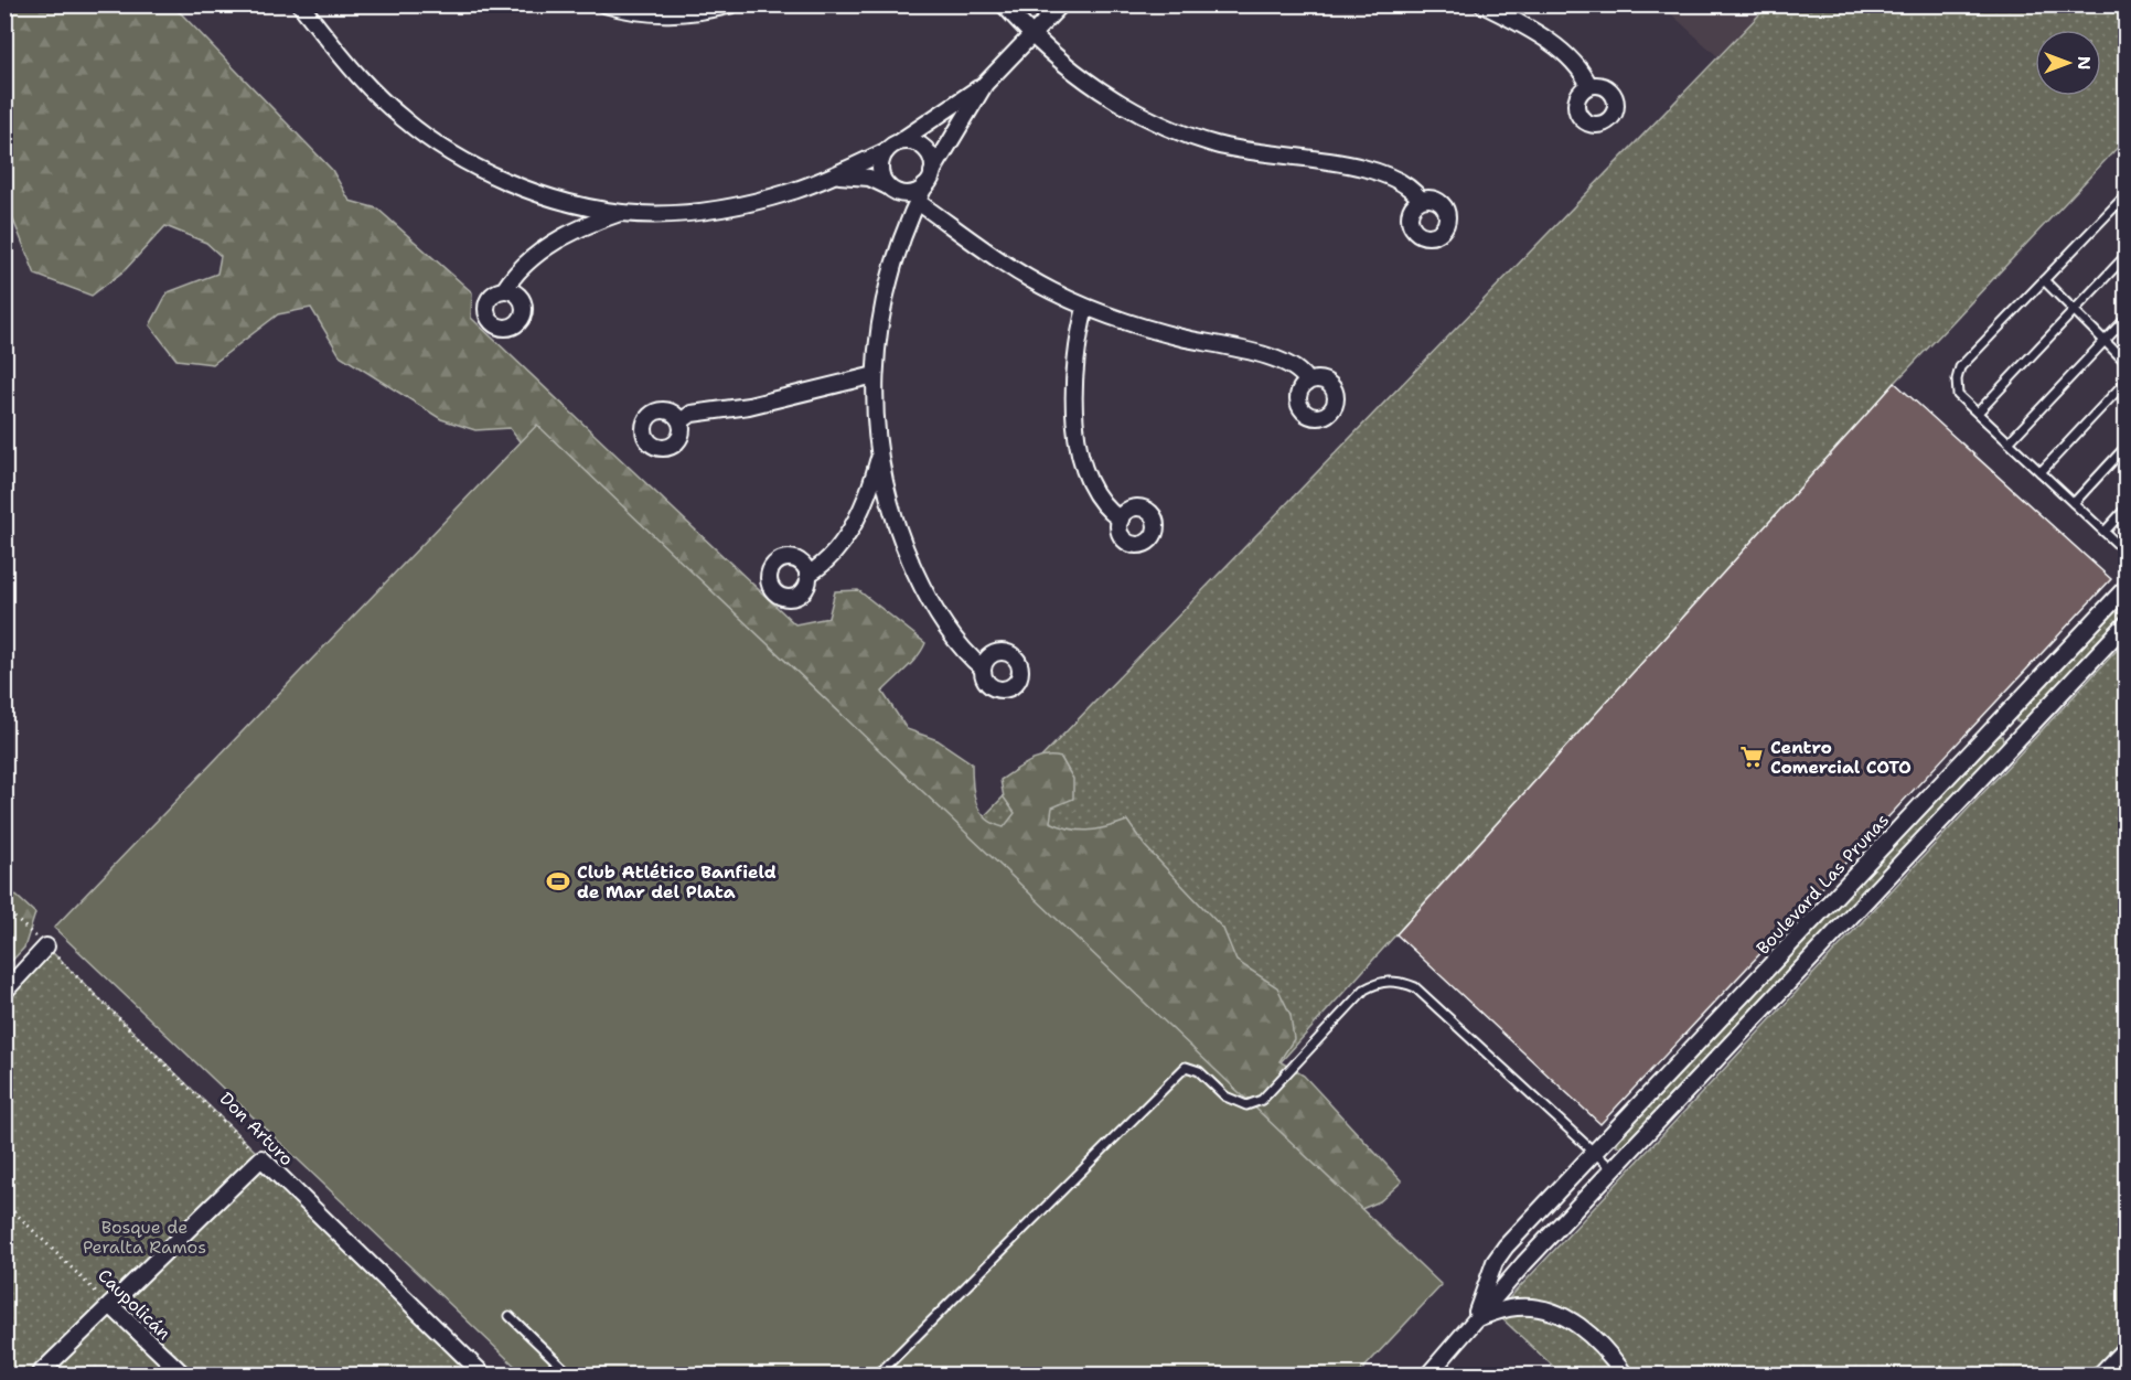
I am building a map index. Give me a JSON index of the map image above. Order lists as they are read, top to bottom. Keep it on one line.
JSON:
{"streets":{"street":["Boulevard Las Prunas","Don Arturo","Caupolicán"]},"parks":["Bosque de Peralta Ramos"],"places":{"supermarket":["Centro Comercial COTO"],"sports":["Club Atlético Banfield de Mar del Plata"]},"north":"right"}
